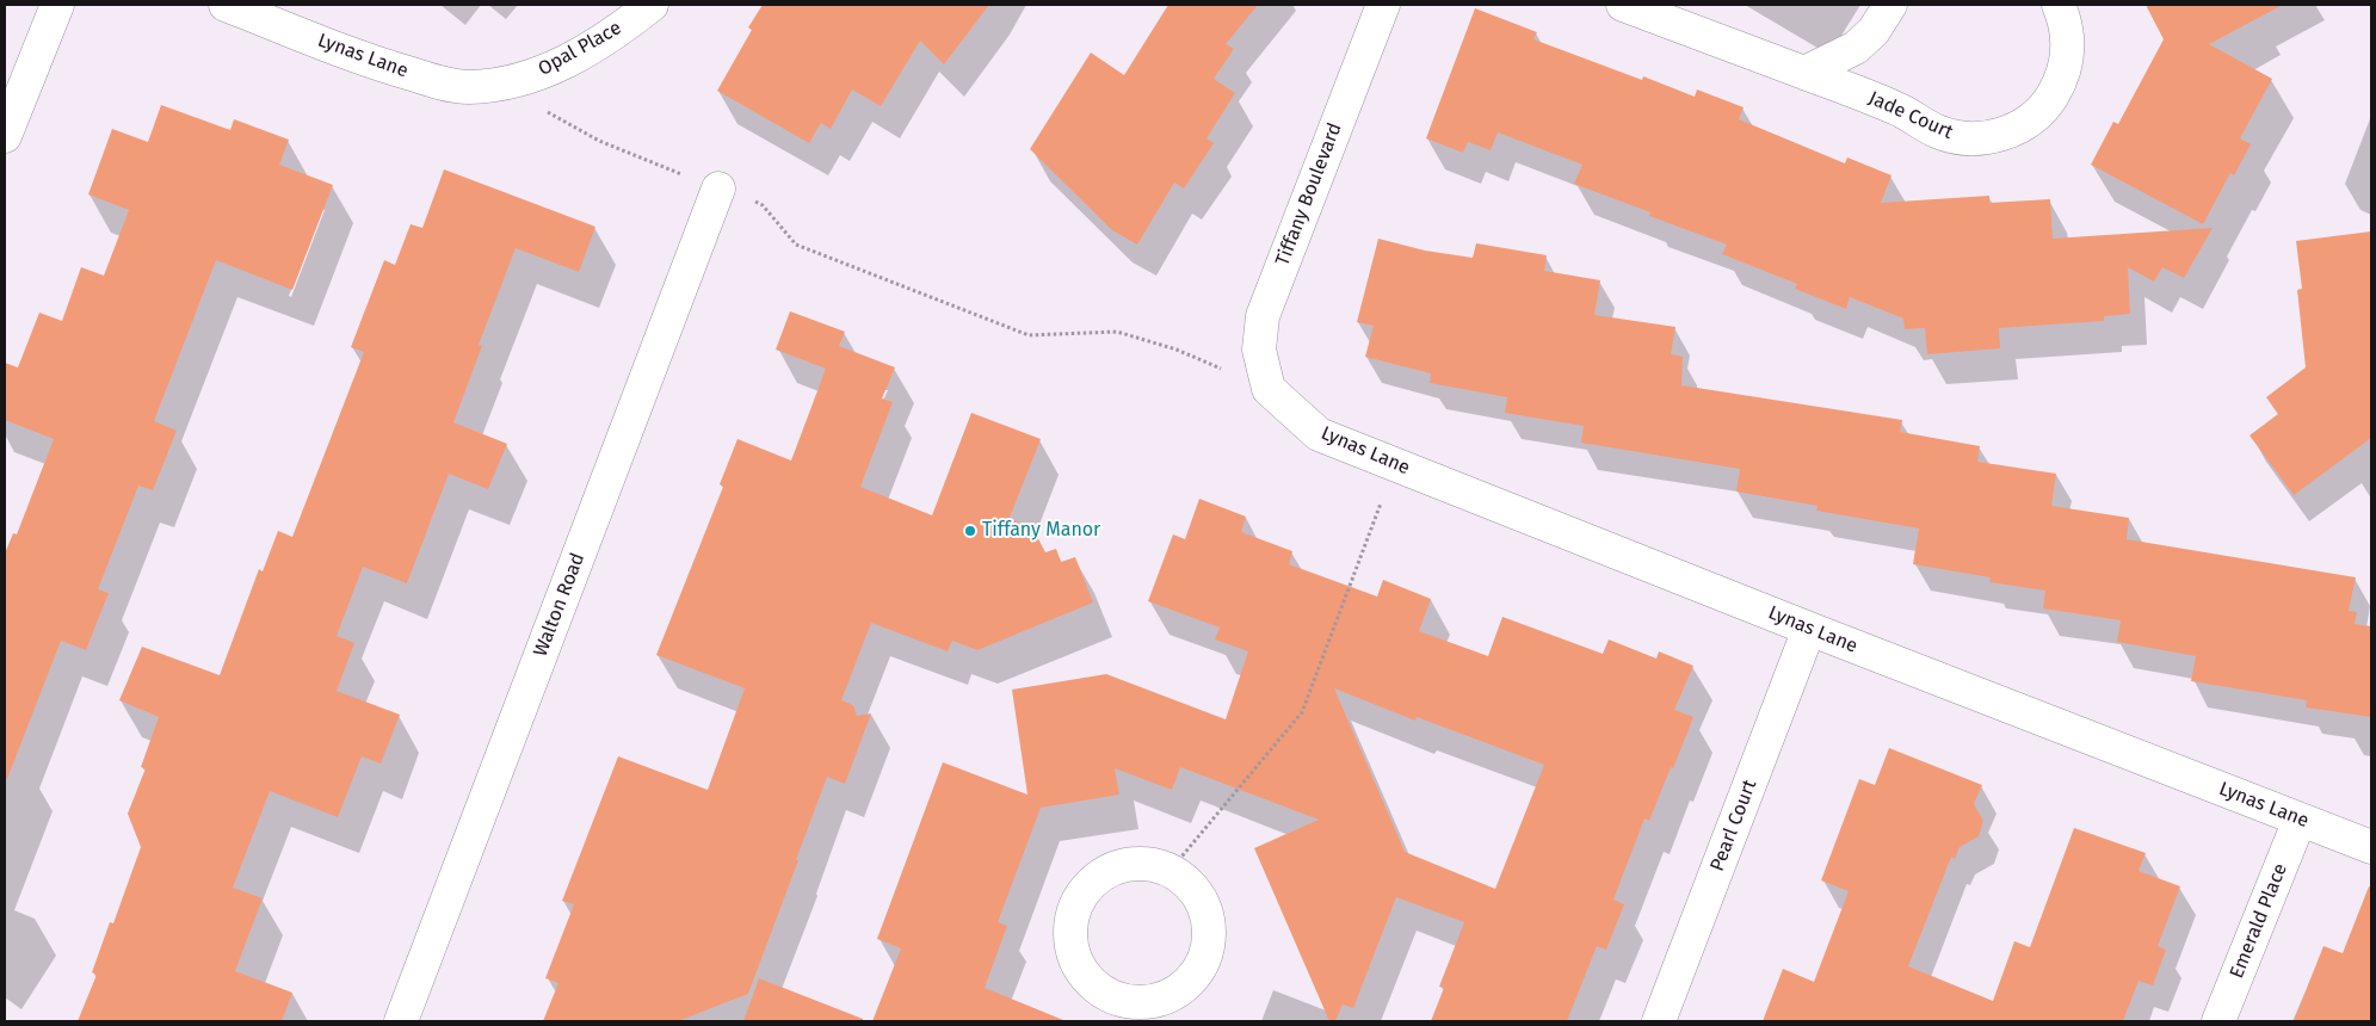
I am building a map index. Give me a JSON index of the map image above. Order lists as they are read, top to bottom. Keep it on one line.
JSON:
{"streets":{"street":["Opal Place","Lynas Lane","Jade Court","Tiffany Boulevard","Walton Road","Pearl Court","Emerald Place"]},"crossings":[["Opal Place","Lynas Lane"],["Lynas Lane","Tiffany Boulevard"],["Lynas Lane","Pearl Court"],["Lynas Lane","Emerald Place"]],"places":["Tiffany Manor"]}
